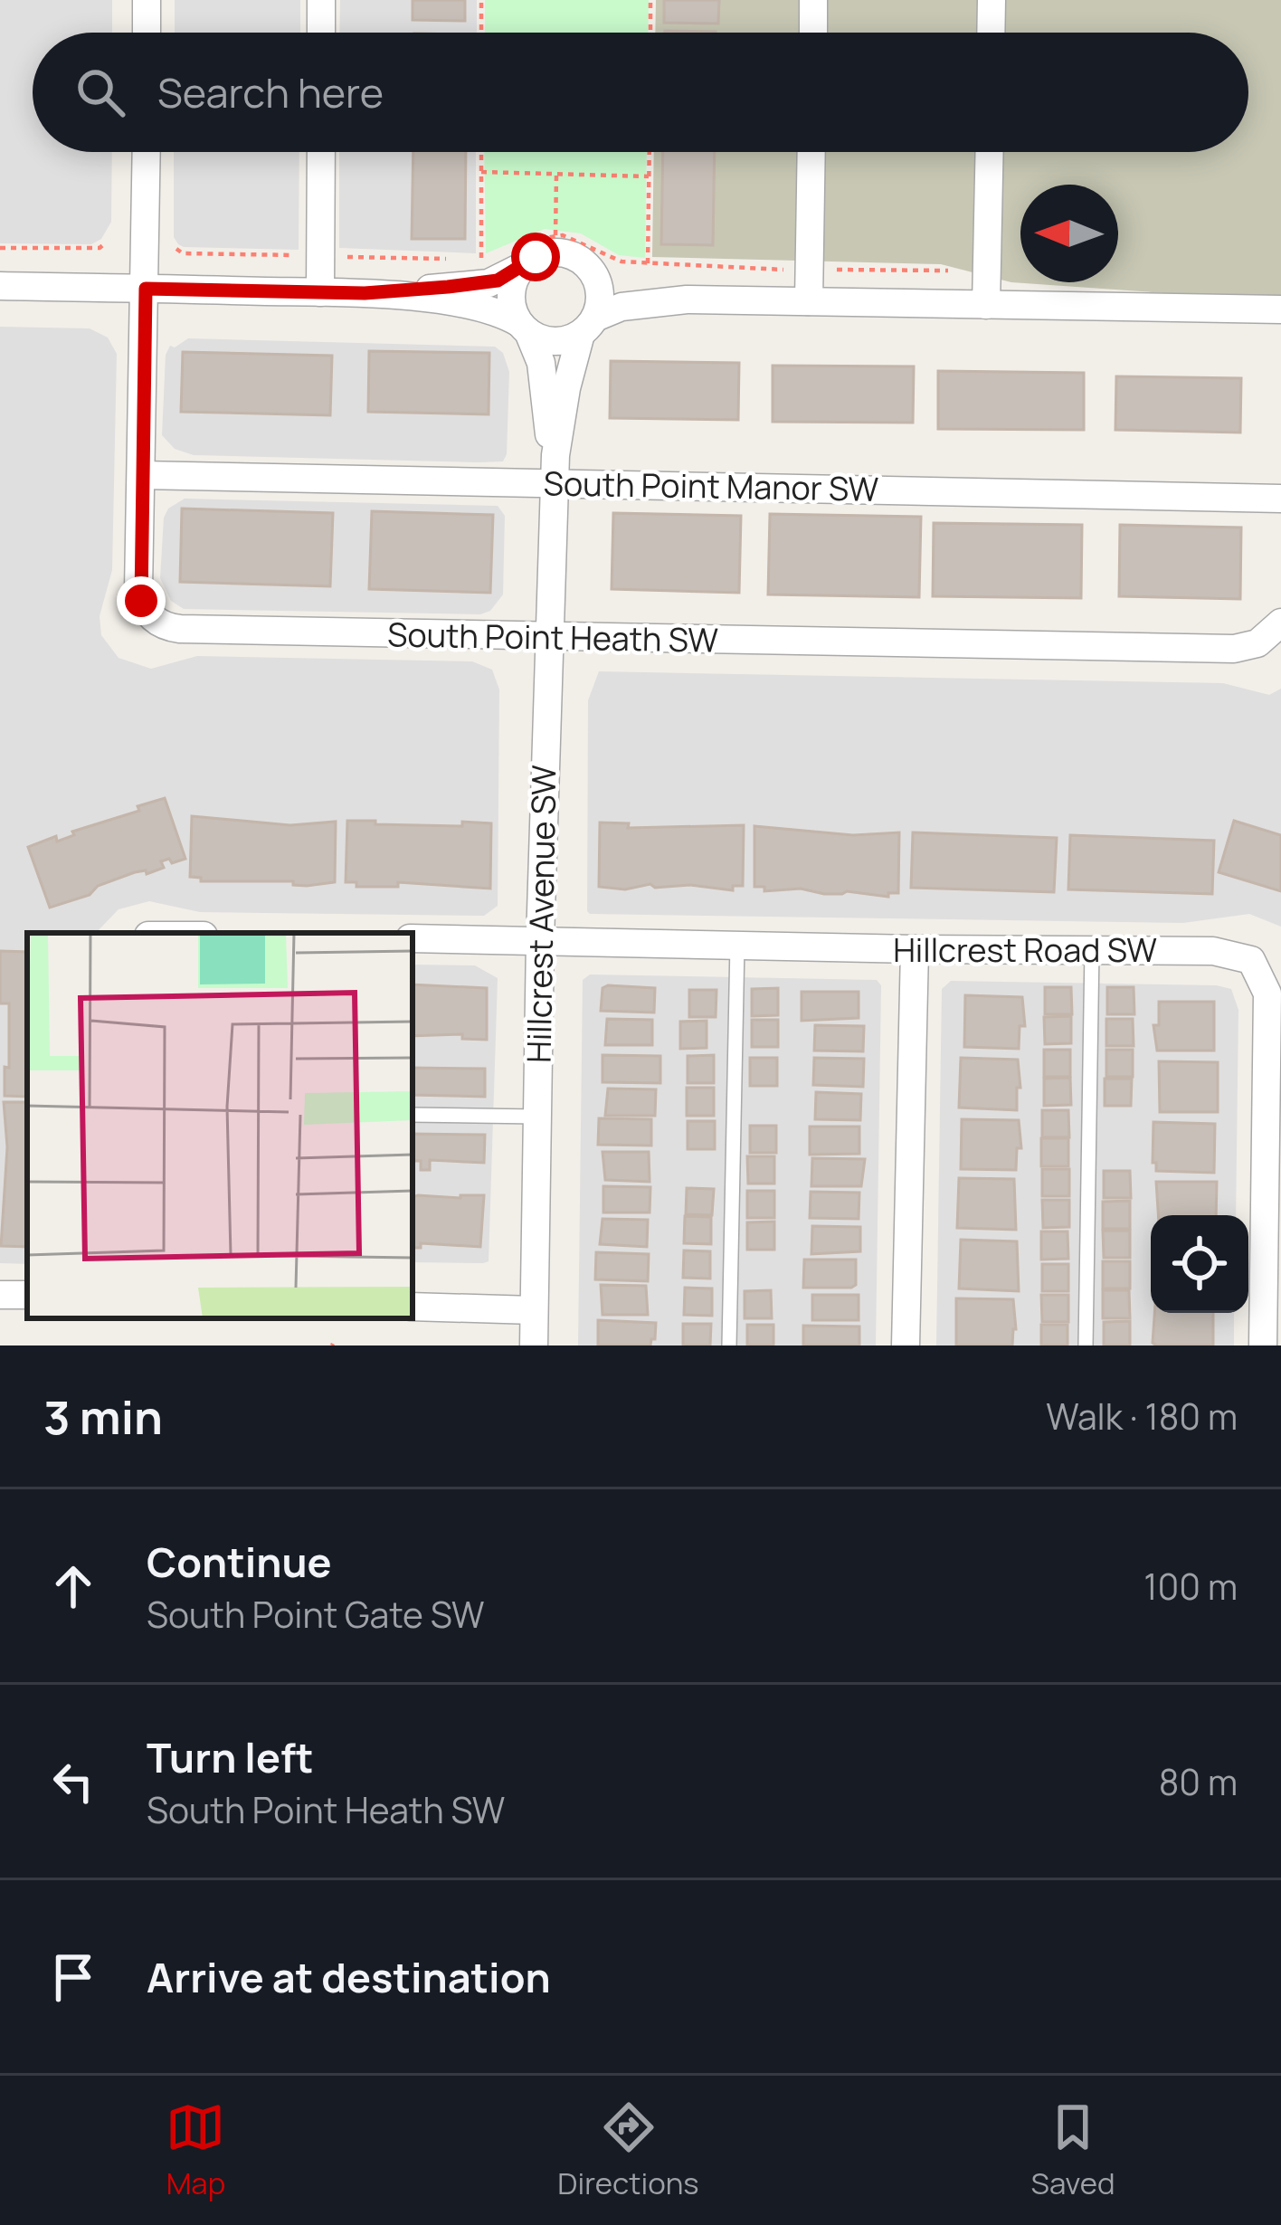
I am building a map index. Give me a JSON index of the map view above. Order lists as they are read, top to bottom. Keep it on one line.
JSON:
{"streets":{"street":["South Point Manor SW","South Point Heath SW","Hillcrest Avenue SW","Hillcrest Road SW"]},"crossings":[["South Point Manor SW","South Point Heath SW"],["South Point Manor SW","Hillcrest Avenue SW"],["South Point Heath SW","Hillcrest Avenue SW"],["Hillcrest Avenue SW","Hillcrest Road SW"]],"north":"left","page":{"search":"Search here","heading":["3 min","Walk · 180 m"],"list":[["Continue","South Point Gate SW","100 m"],["Turn left","South Point Heath SW","80 m"],"Arrive at destination"],"nav":["Map","Directions","Saved"]}}
